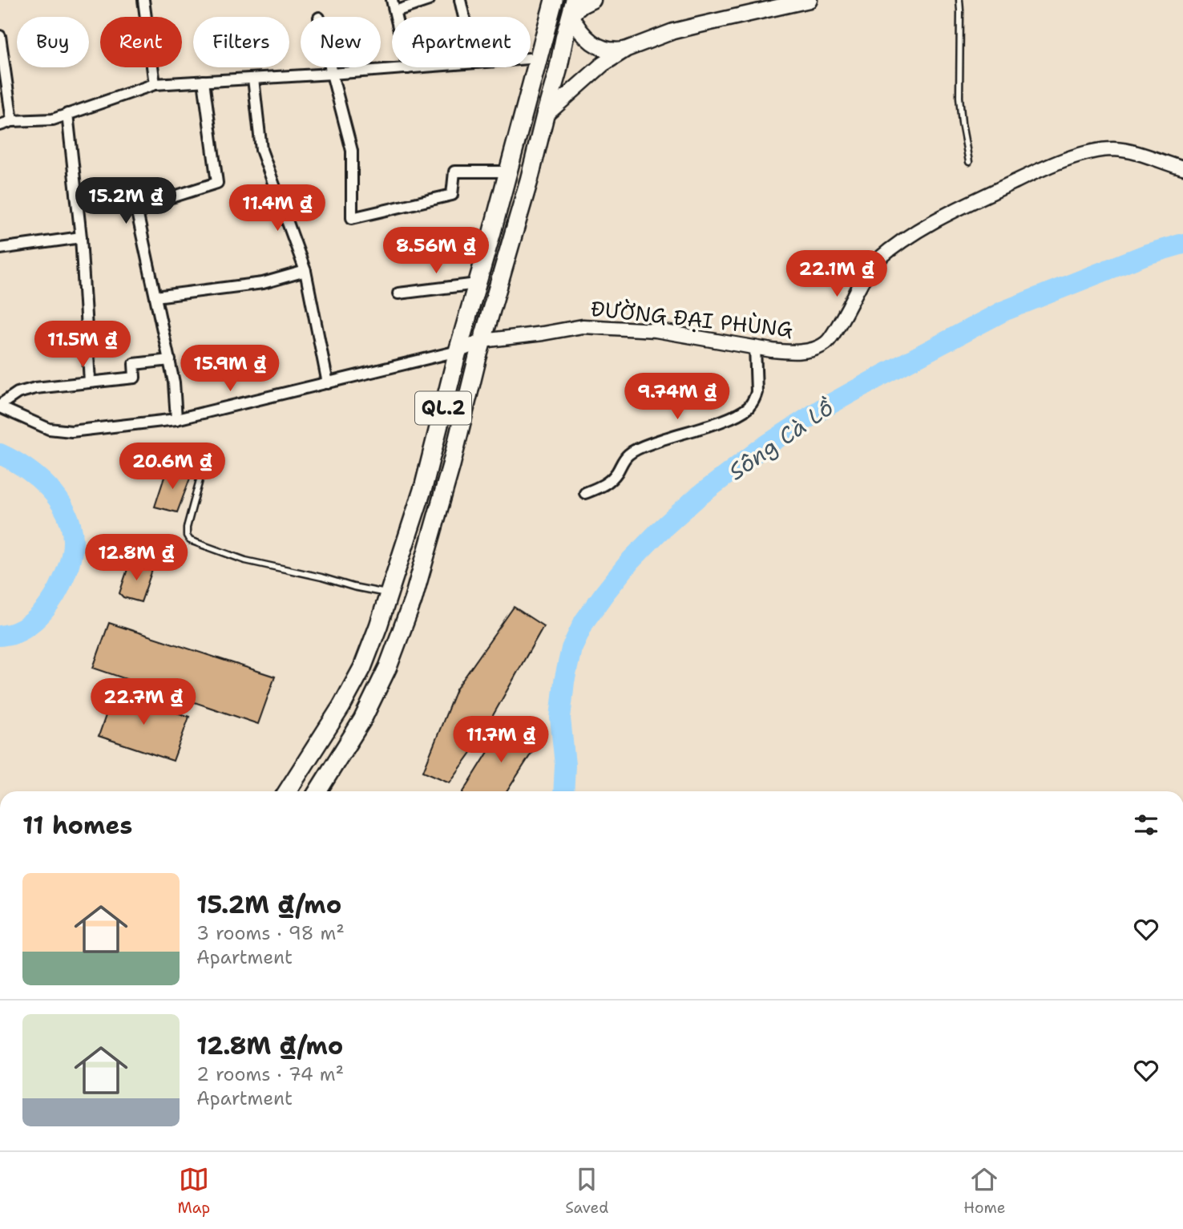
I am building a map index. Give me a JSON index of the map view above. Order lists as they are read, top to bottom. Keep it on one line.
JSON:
{"streets":{"highway":["QL.2"],"street":["ĐƯỜNG ĐẠI PHÙNG"]},"crossings":[["ĐƯỜNG ĐẠI PHÙNG","QL.2"]],"water":["Sông Cà Lồ"],"page":{"chip":["Buy","Rent","Filters","New","Apartment"],"price":["15.2M ₫","11.4M ₫","8.56M ₫","22.1M ₫","11.5M ₫","15.9M ₫","9.74M ₫","20.6M ₫","12.8M ₫","22.7M ₫","11.7M ₫"],"heading":"11 homes","list":[{"name":"15.2M ₫/mo","note":"3 rooms · 98 m² · Apartment"},{"name":"12.8M ₫/mo","note":"2 rooms · 74 m² · Apartment"}],"tabs":["Map","Saved","Home"]}}
